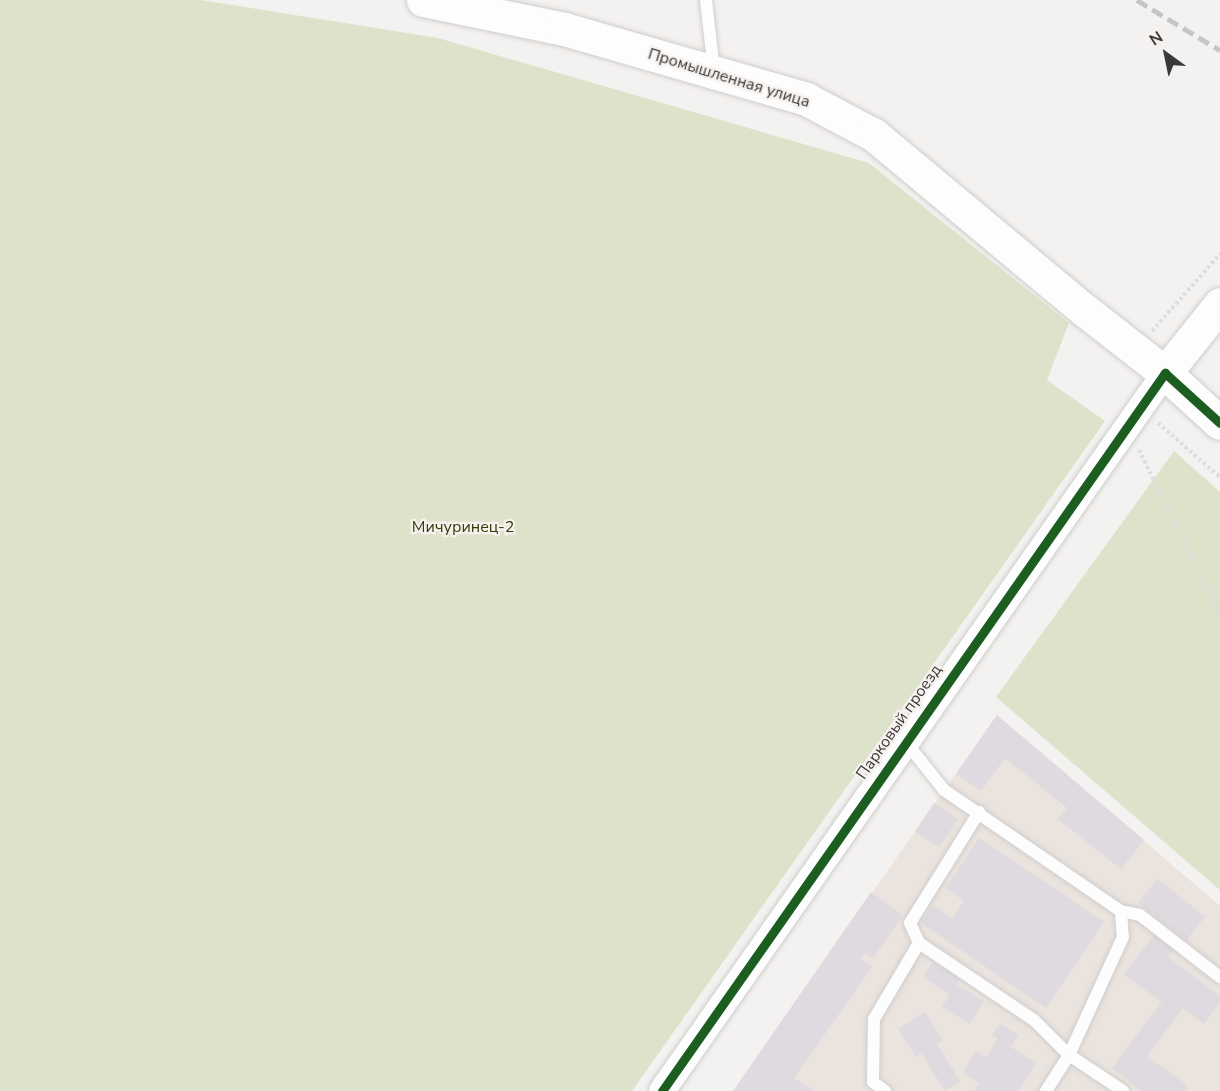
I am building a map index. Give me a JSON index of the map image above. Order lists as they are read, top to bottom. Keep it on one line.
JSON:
{"streets":{"main road":["Промышленная улица"],"street":["Парковый проезд"]},"crossings":[["Промышленная улица","Парковый проезд"]],"parks":["Мичуринец-2"],"north":"top left"}
